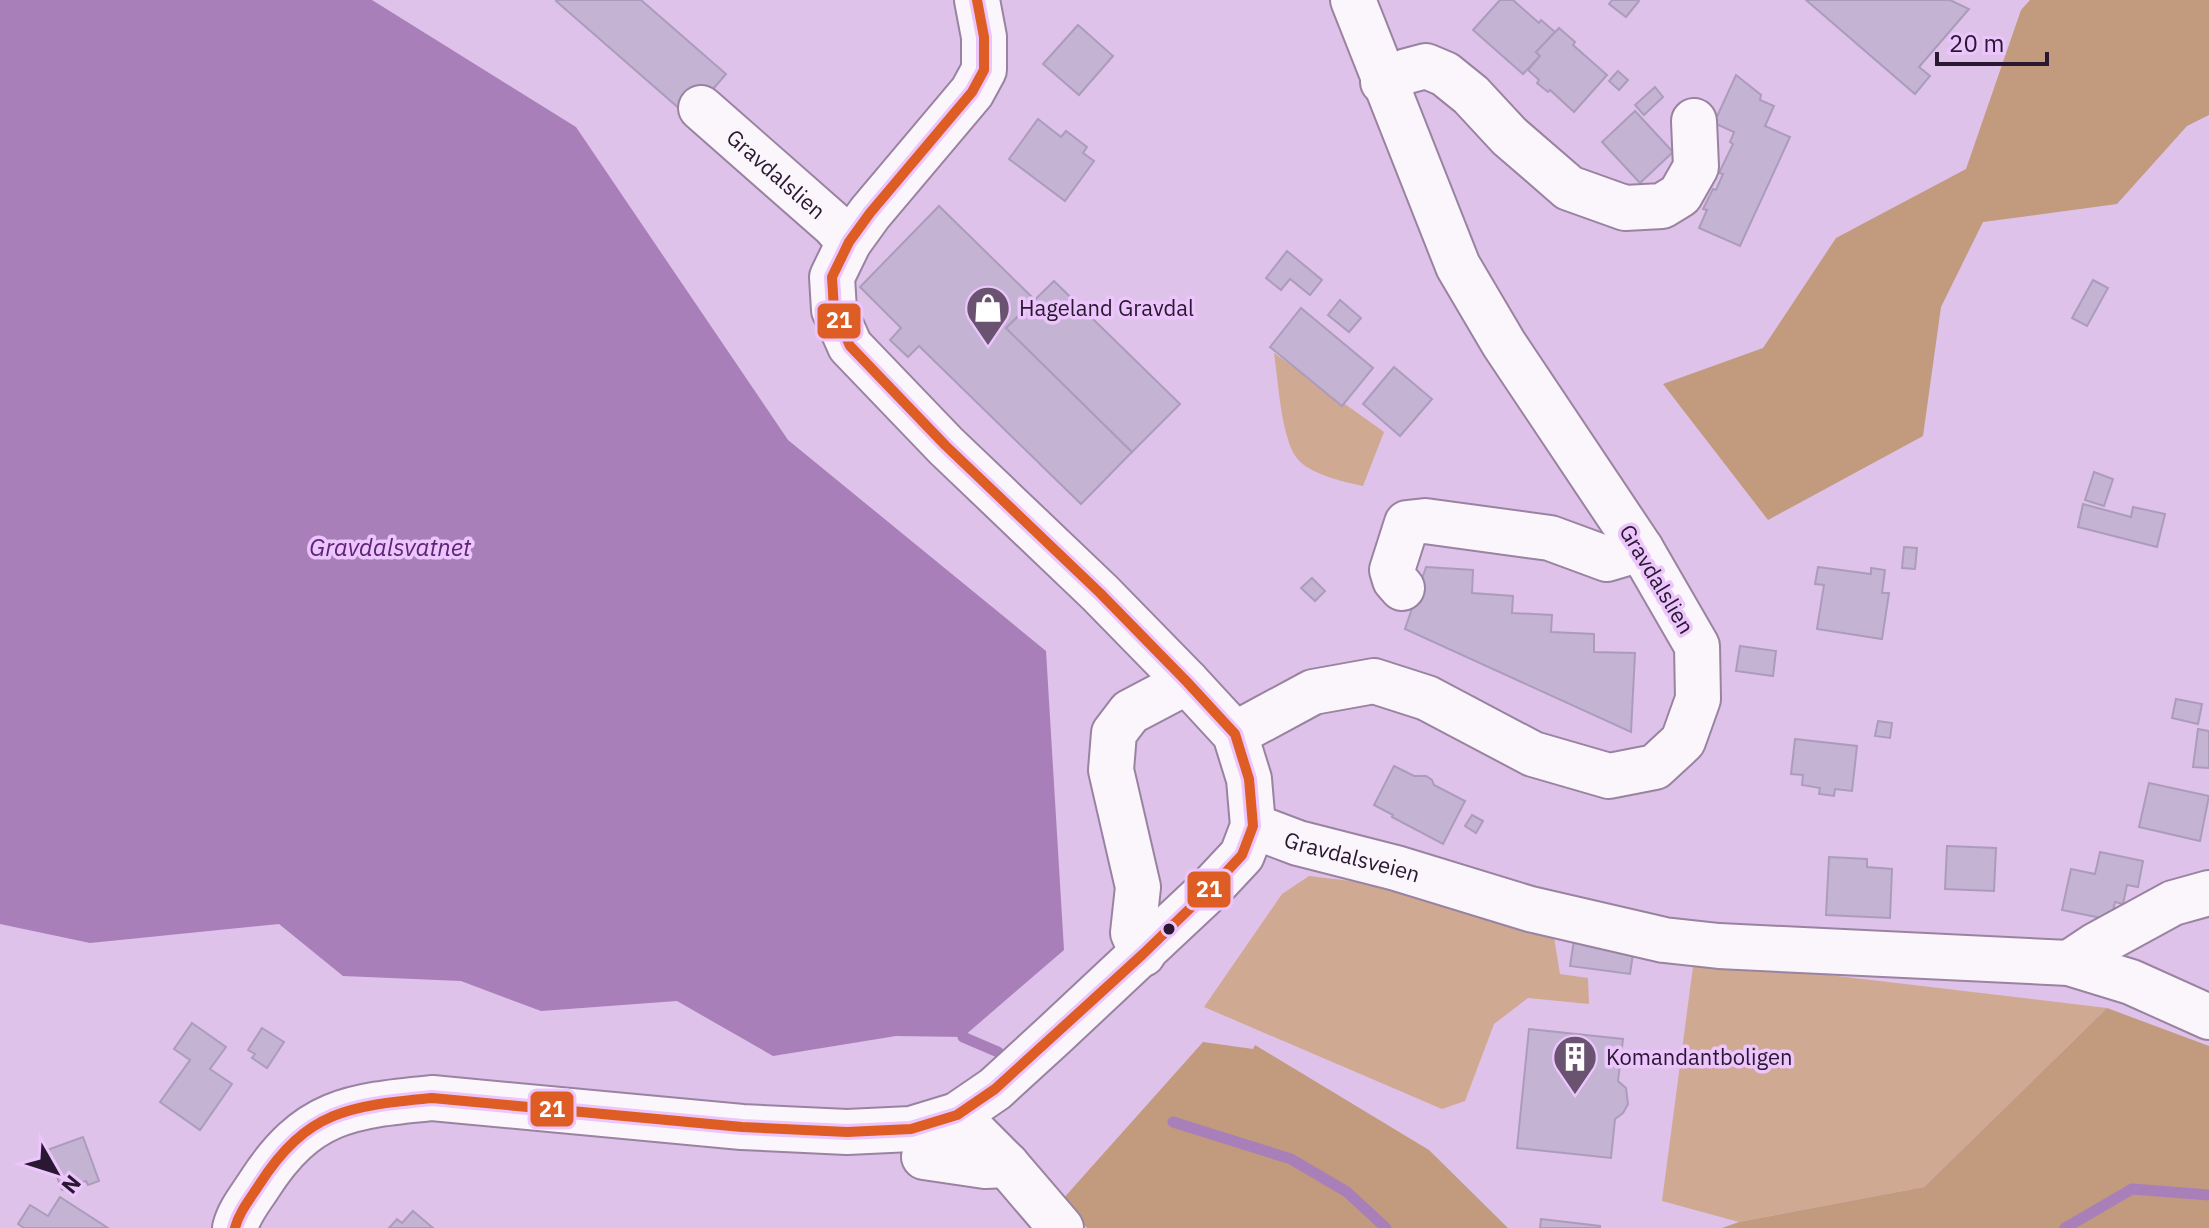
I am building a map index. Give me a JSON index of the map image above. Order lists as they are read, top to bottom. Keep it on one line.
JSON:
{"streets":{"street":["Gravdalslien","Gravdalsveien"]},"water":["Gravdalsvatnet"],"places":{"shop":["Hageland Gravdal"],"building":["Komandantboligen"]},"lines":["transit line 21"],"scale_bar":"20 m","north":"bottom right"}
